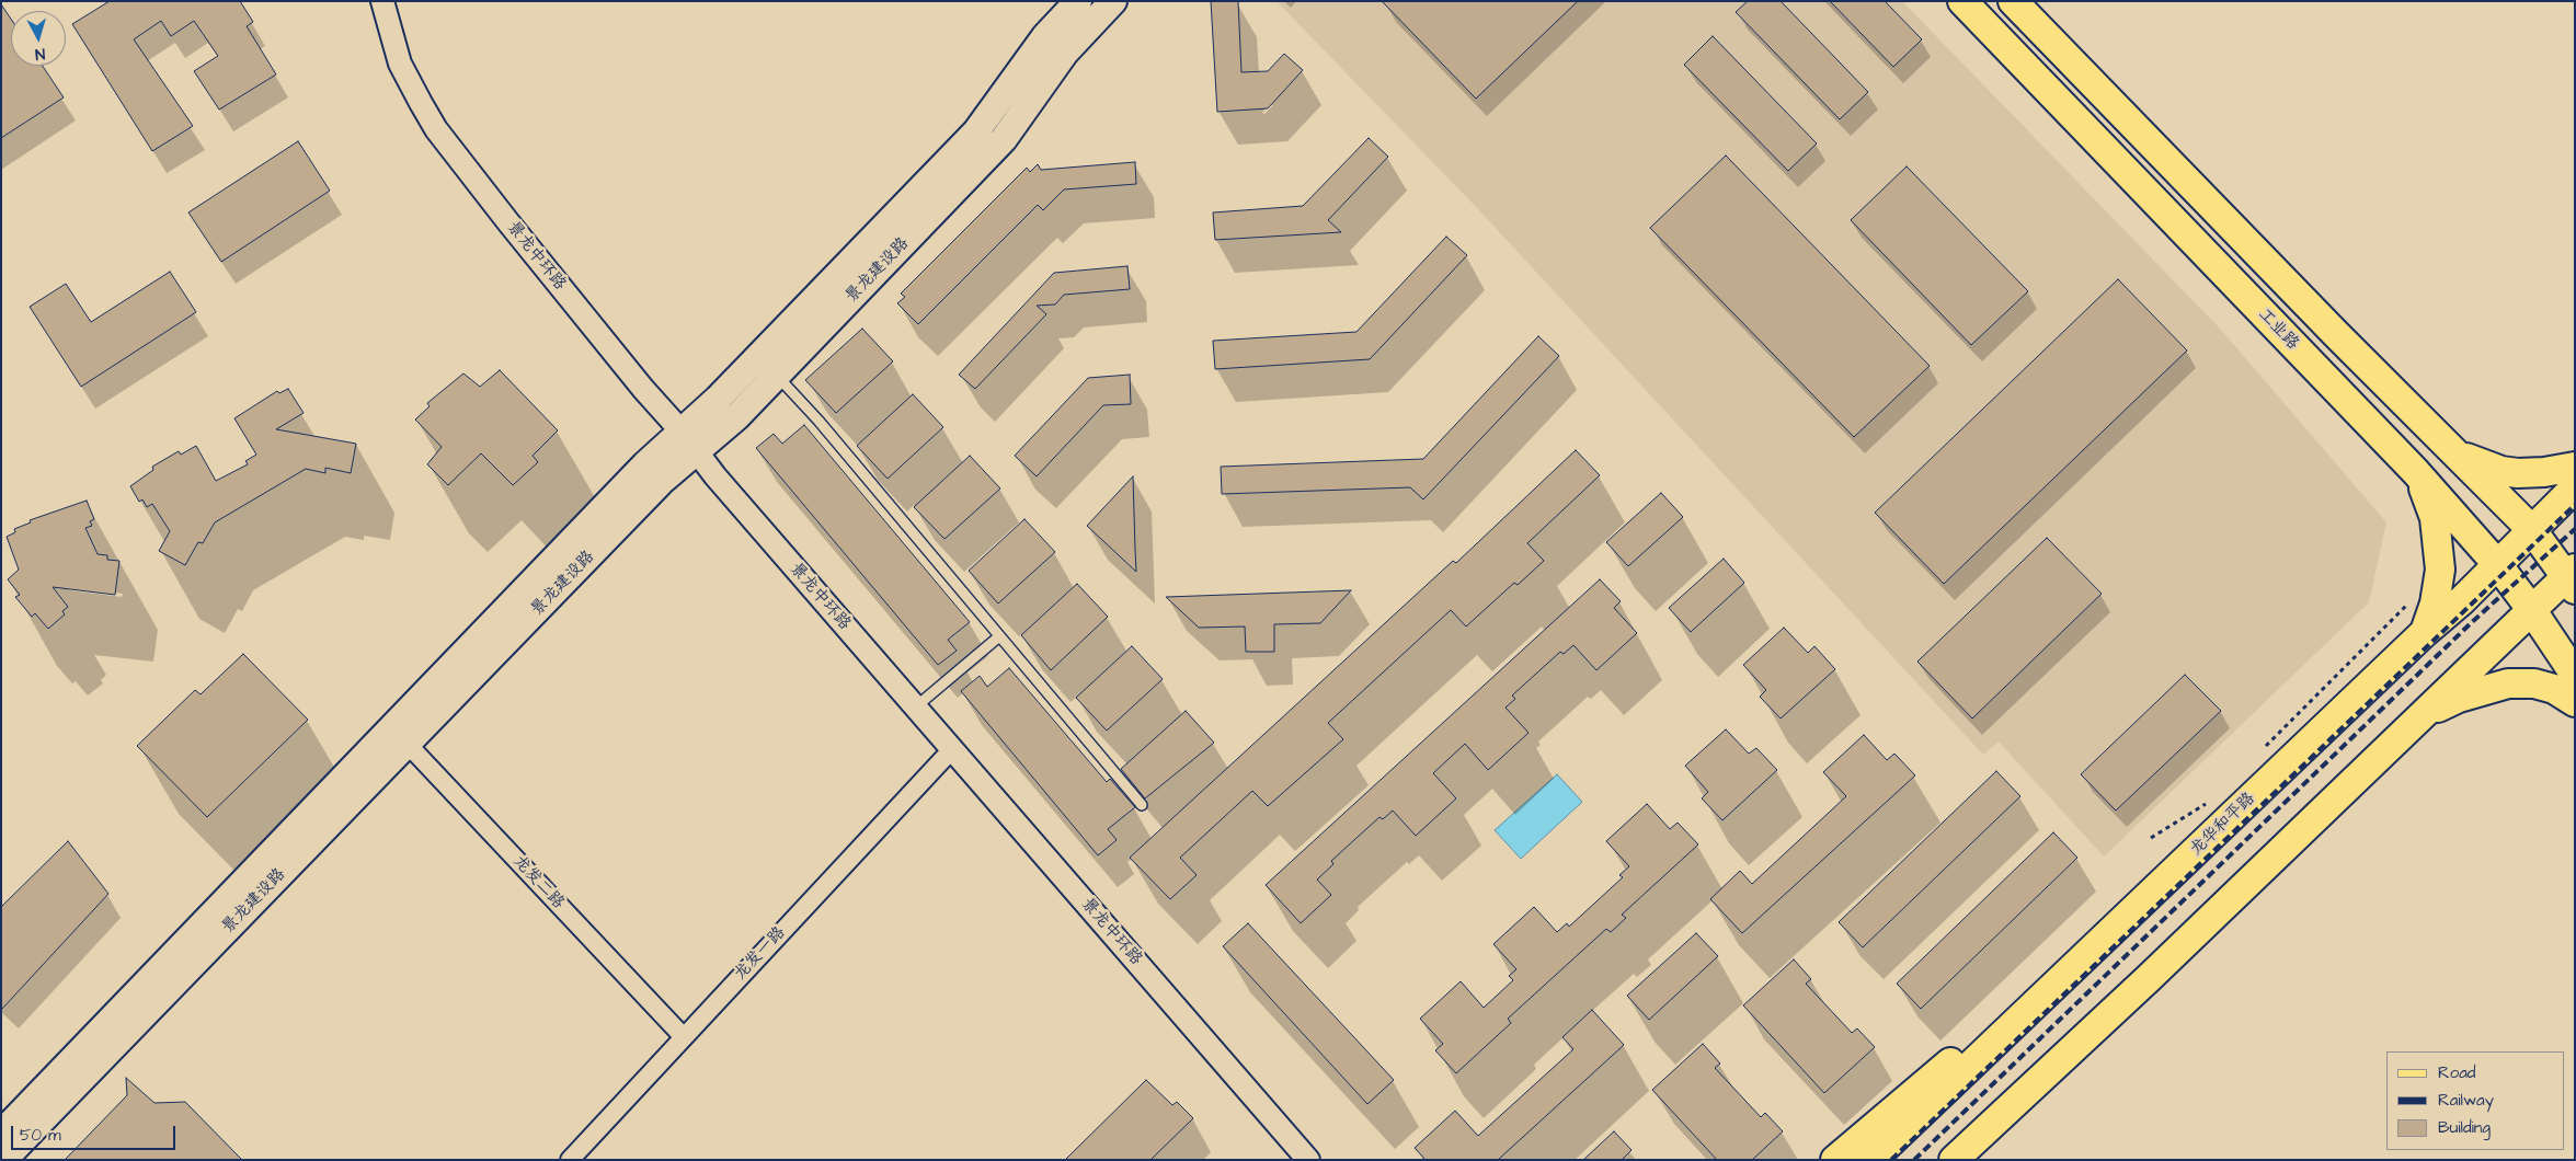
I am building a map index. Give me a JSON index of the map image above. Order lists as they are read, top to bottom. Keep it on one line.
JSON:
{"streets":{"main road":["景龙建设路","工业路","龙华和平路"],"street":["景龙中环路","龙发二路","龙发一路"]},"crossings":[["景龙中环路","景龙建设路"],["景龙中环路","龙发一路"],["景龙建设路","龙发二路"],["工业路","龙华和平路"],["龙发二路","龙发一路"]],"legend":["Road","Railway","Building"],"scale_bar":"50 m","north":"bottom"}
